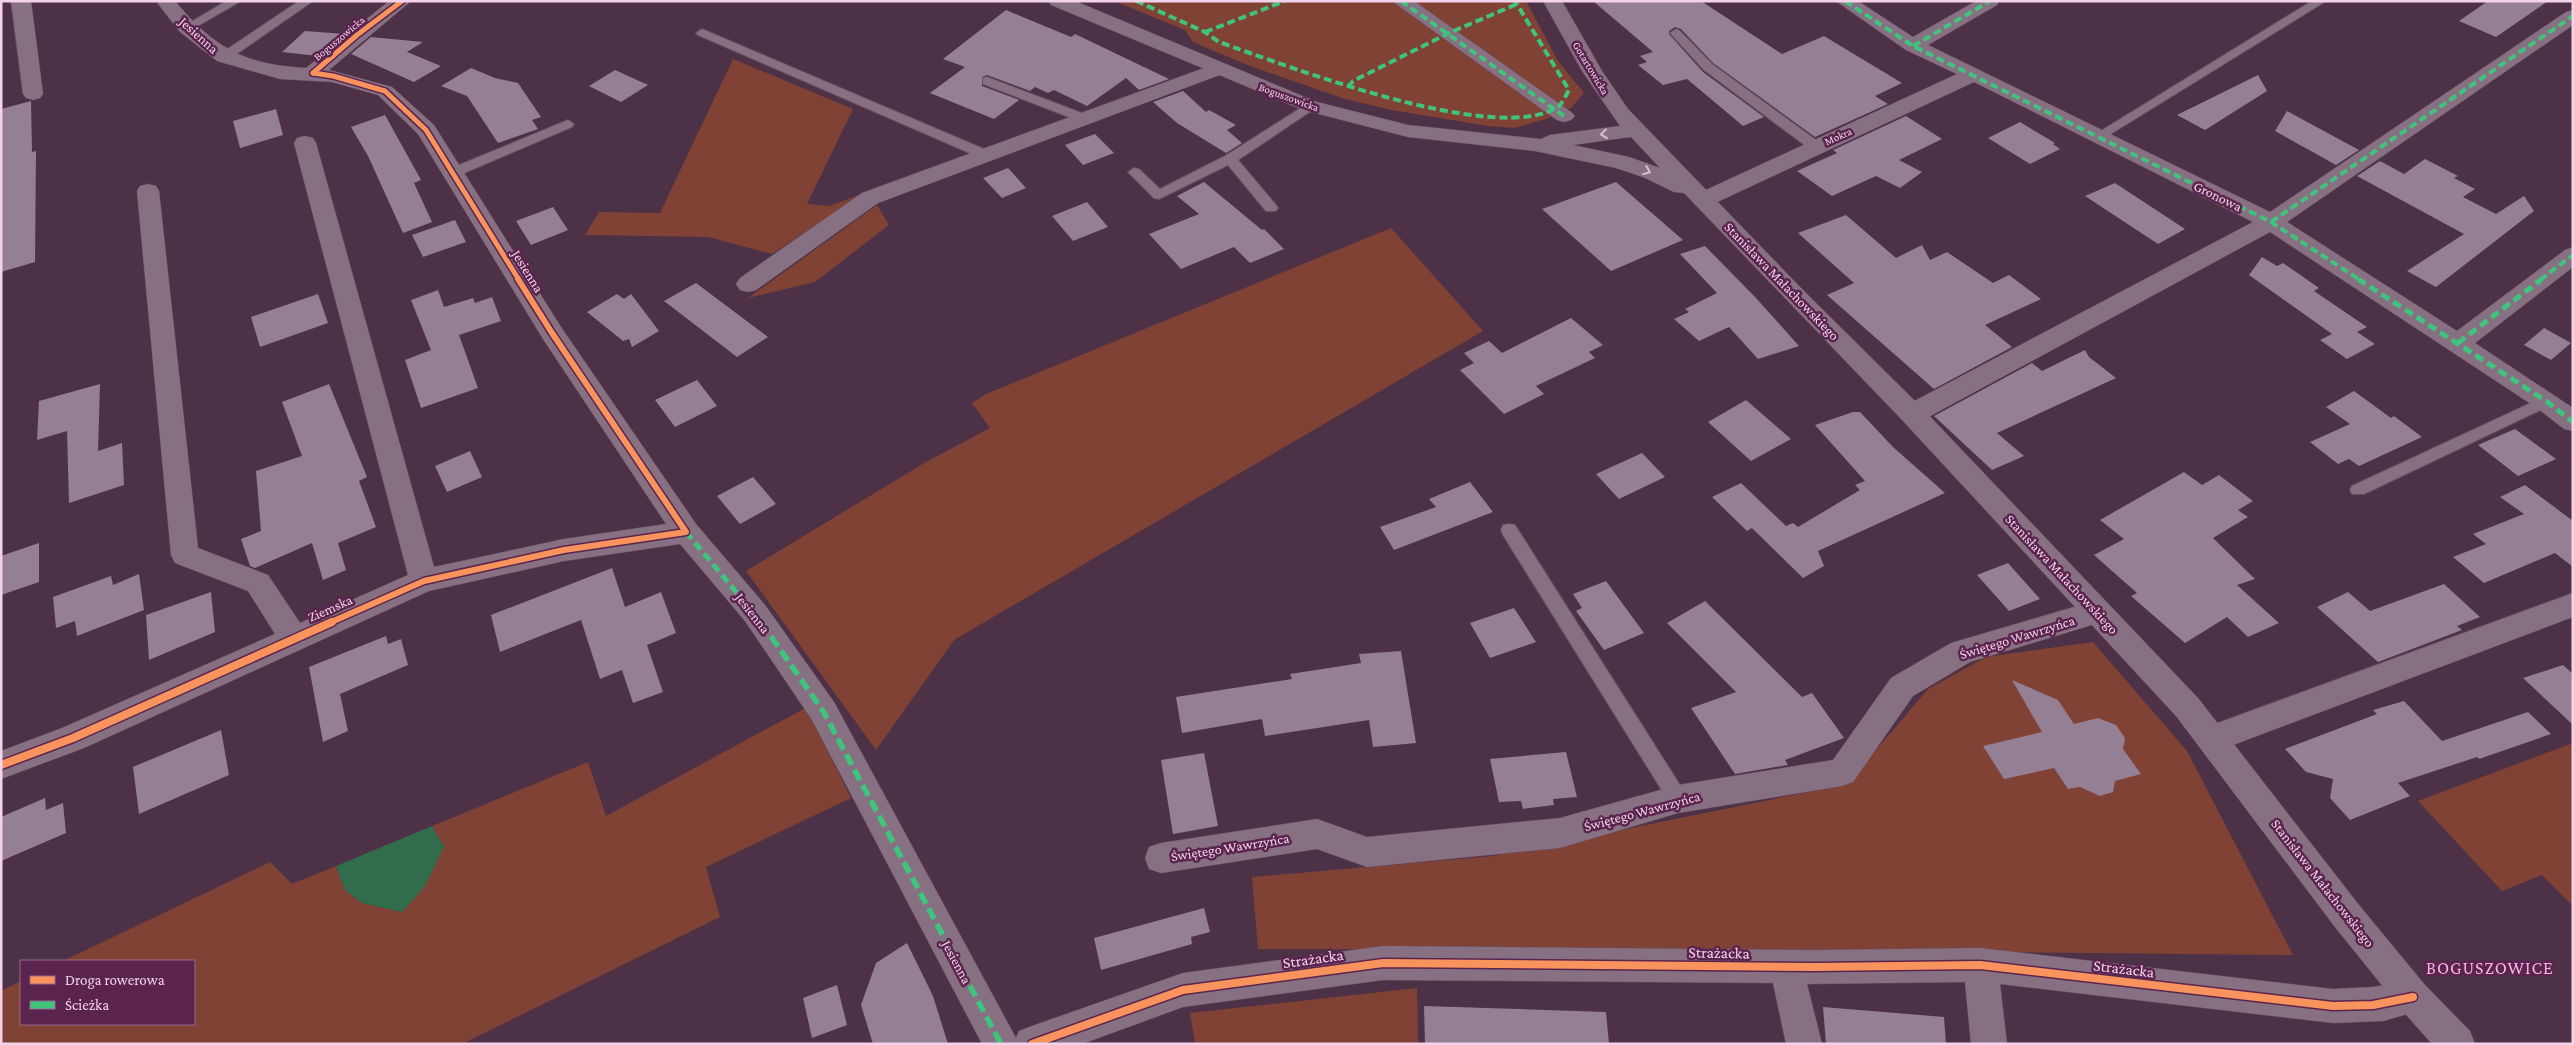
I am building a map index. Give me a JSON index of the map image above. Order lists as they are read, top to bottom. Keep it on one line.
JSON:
{"streets":{"street":["Jesienna","Boguszowicka","Gotartowicka","Mokra","Gronowa","Stanisława Małachowskiego","Ziemska","Świętego Wawrzyńca","Strażacka"]},"crossings":[["Jesienna","Boguszowicka"],["Jesienna","Ziemska"],["Boguszowicka","Gotartowicka"],["Boguszowicka","Mokra"],["Boguszowicka","Stanisława Małachowskiego"],["Gotartowicka","Stanisława Małachowskiego"],["Mokra","Gronowa"],["Mokra","Stanisława Małachowskiego"],["Stanisława Małachowskiego","Świętego Wawrzyńca"],["Stanisława Małachowskiego","Strażacka"]],"districts":["BOGUSZOWICE"],"legend":["Droga rowerowa","Ścieżka"]}
